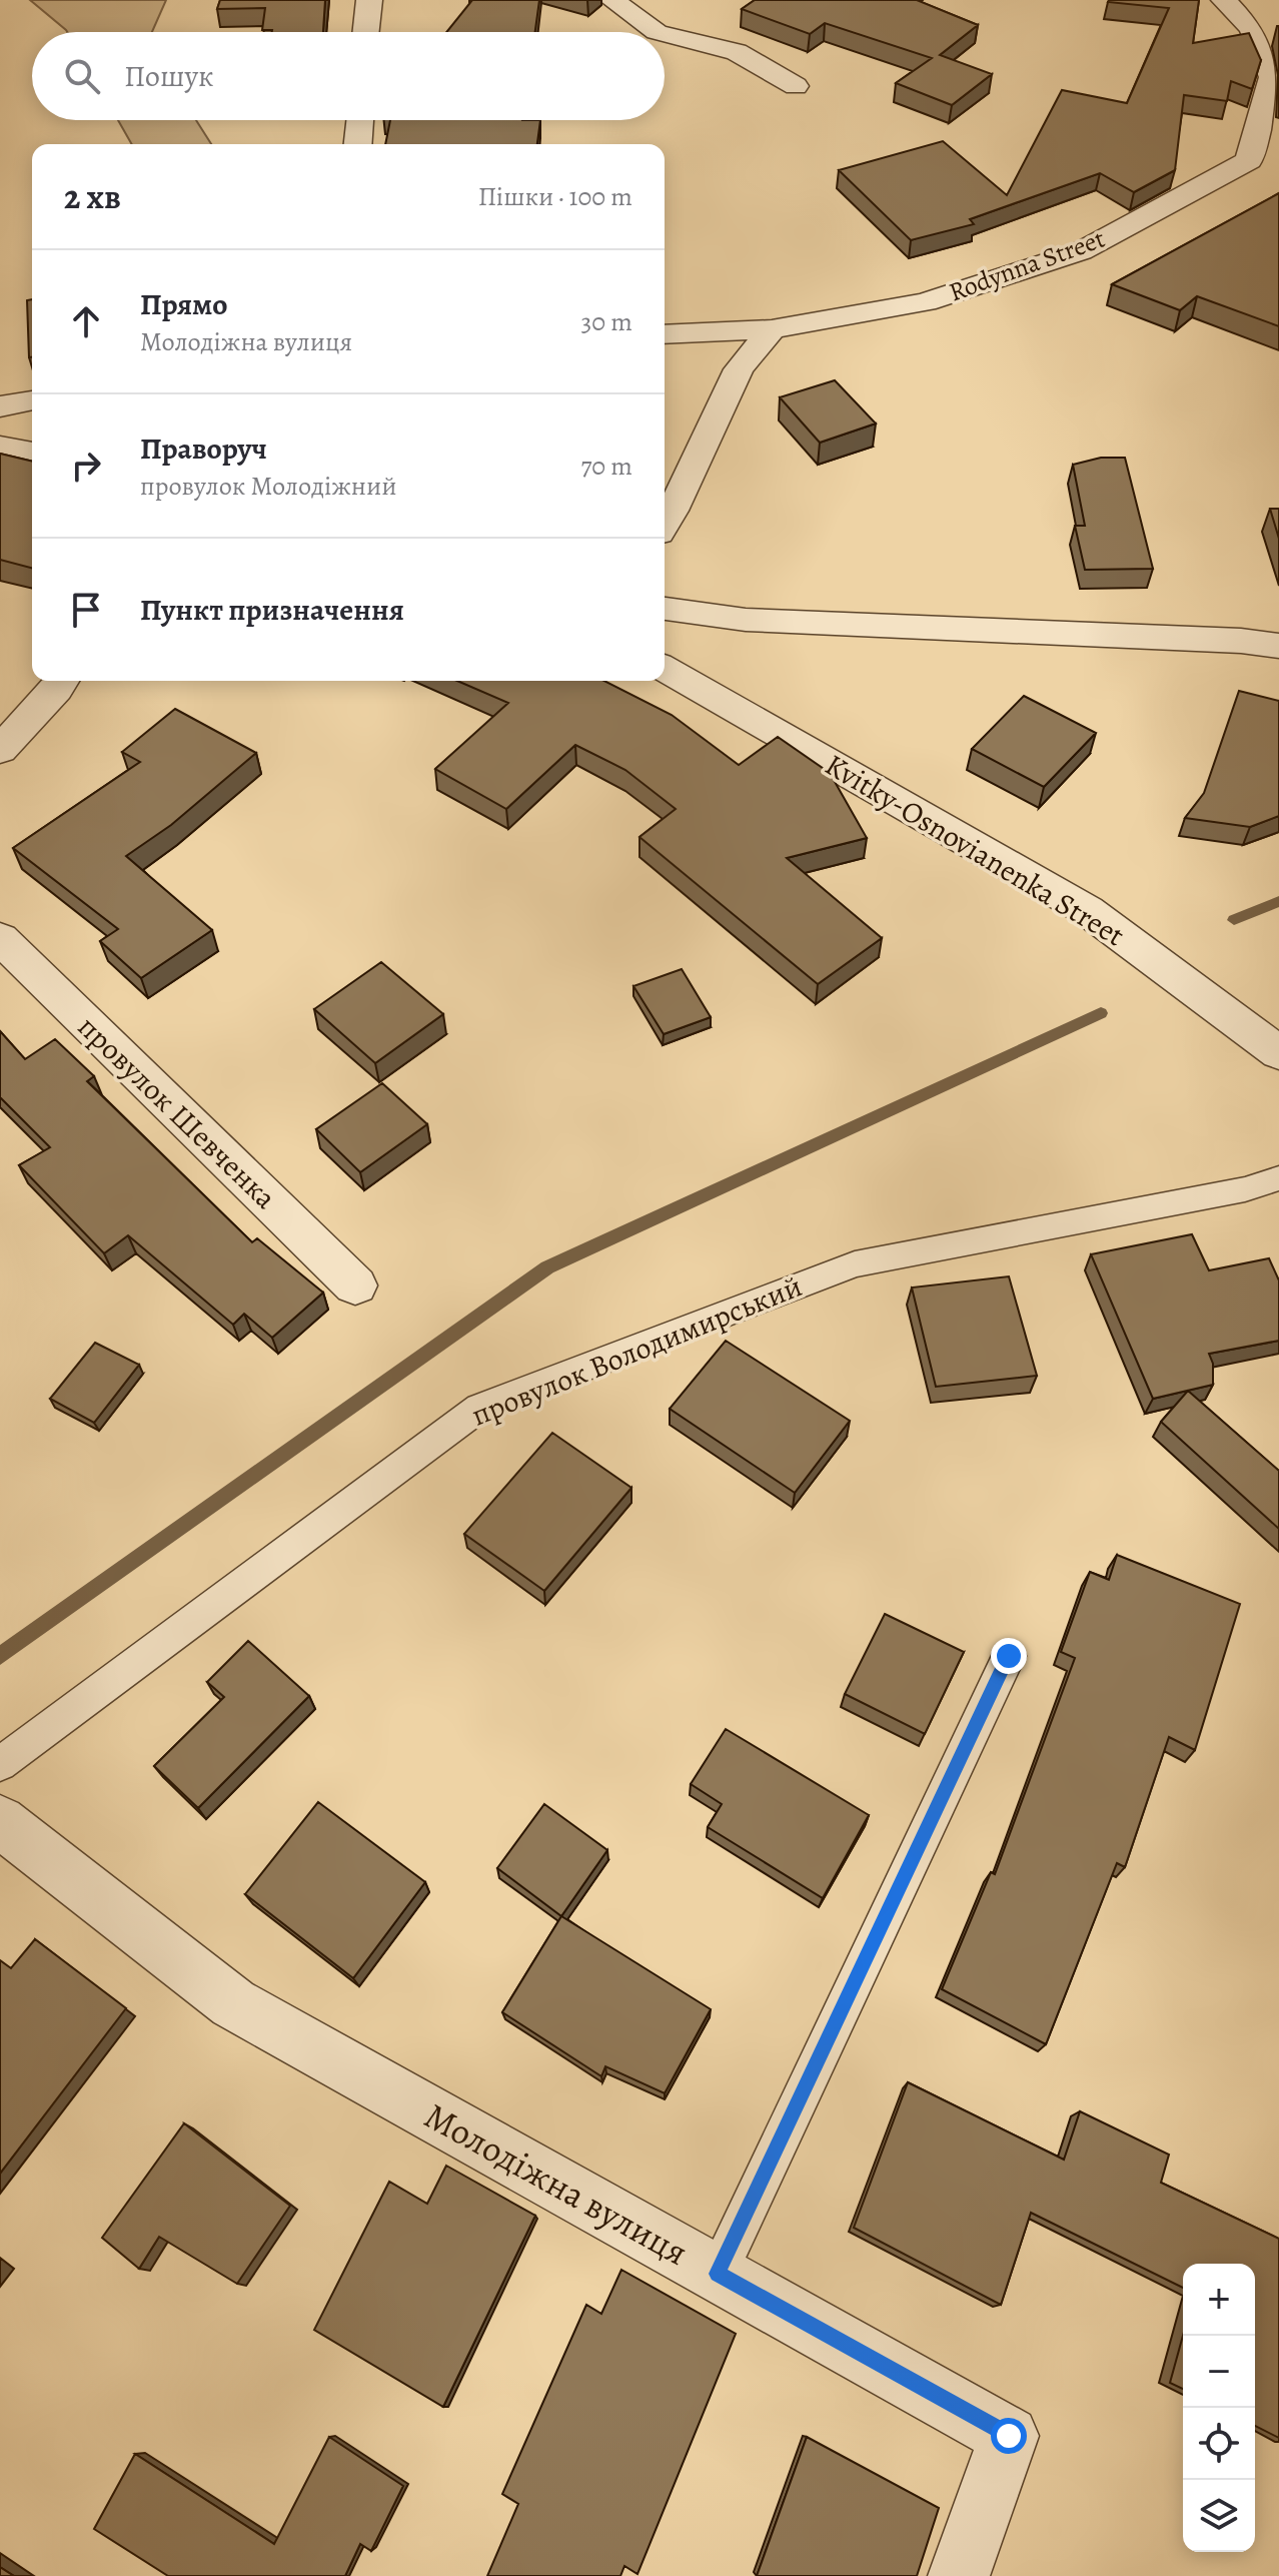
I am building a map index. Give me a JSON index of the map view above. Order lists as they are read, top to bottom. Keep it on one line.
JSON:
{"streets":{"street":["Rodynna Street","Kvitky-Osnovianenka Street","провулок Шевченка","Молодіжна вулиця"],"lane":["провулок Володимирський"]},"page":{"search":"Пошук","heading":["2 хв","Пішки · 100 m"],"list":[["Прямо","Молодіжна вулиця","30 m"],["Праворуч","провулок Молодіжний","70 m"],"Пункт призначення"],"map_buttons":["+","−"]}}
